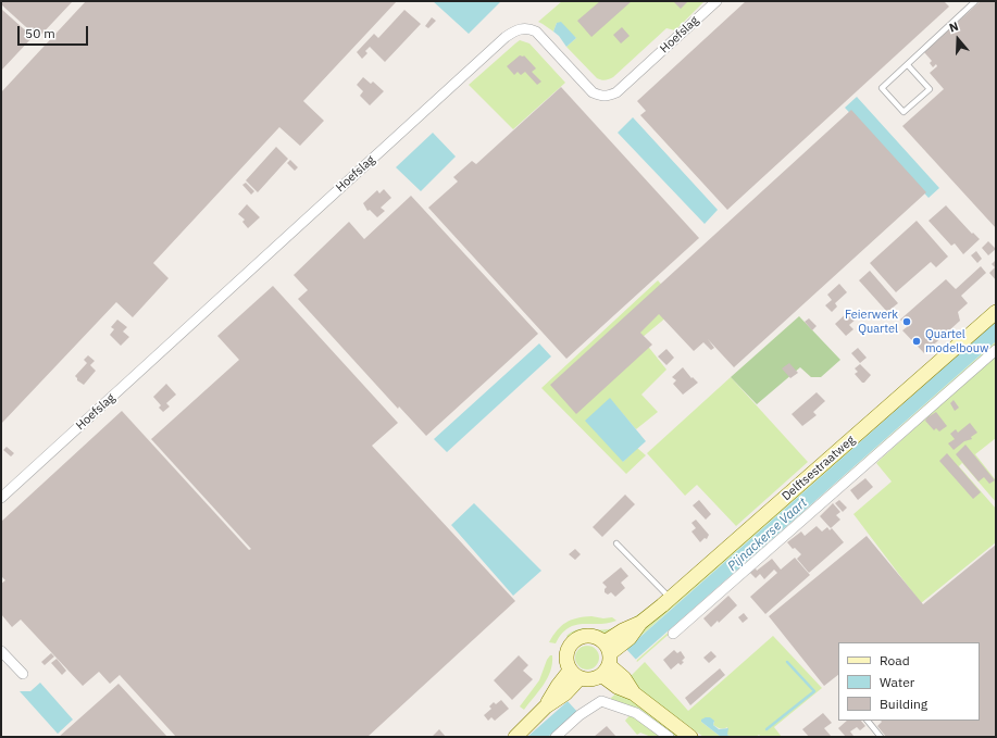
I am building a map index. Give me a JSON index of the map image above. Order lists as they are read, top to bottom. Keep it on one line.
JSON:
{"streets":{"main road":["Delftsestraatweg"],"street":["Hoefslag"]},"water":["Pijnackerse Vaart"],"places":["Feierwerk Quartel","Quartel modelbouw"],"legend":["Road","Water","Building"],"scale_bar":"50 m","north":"top"}
